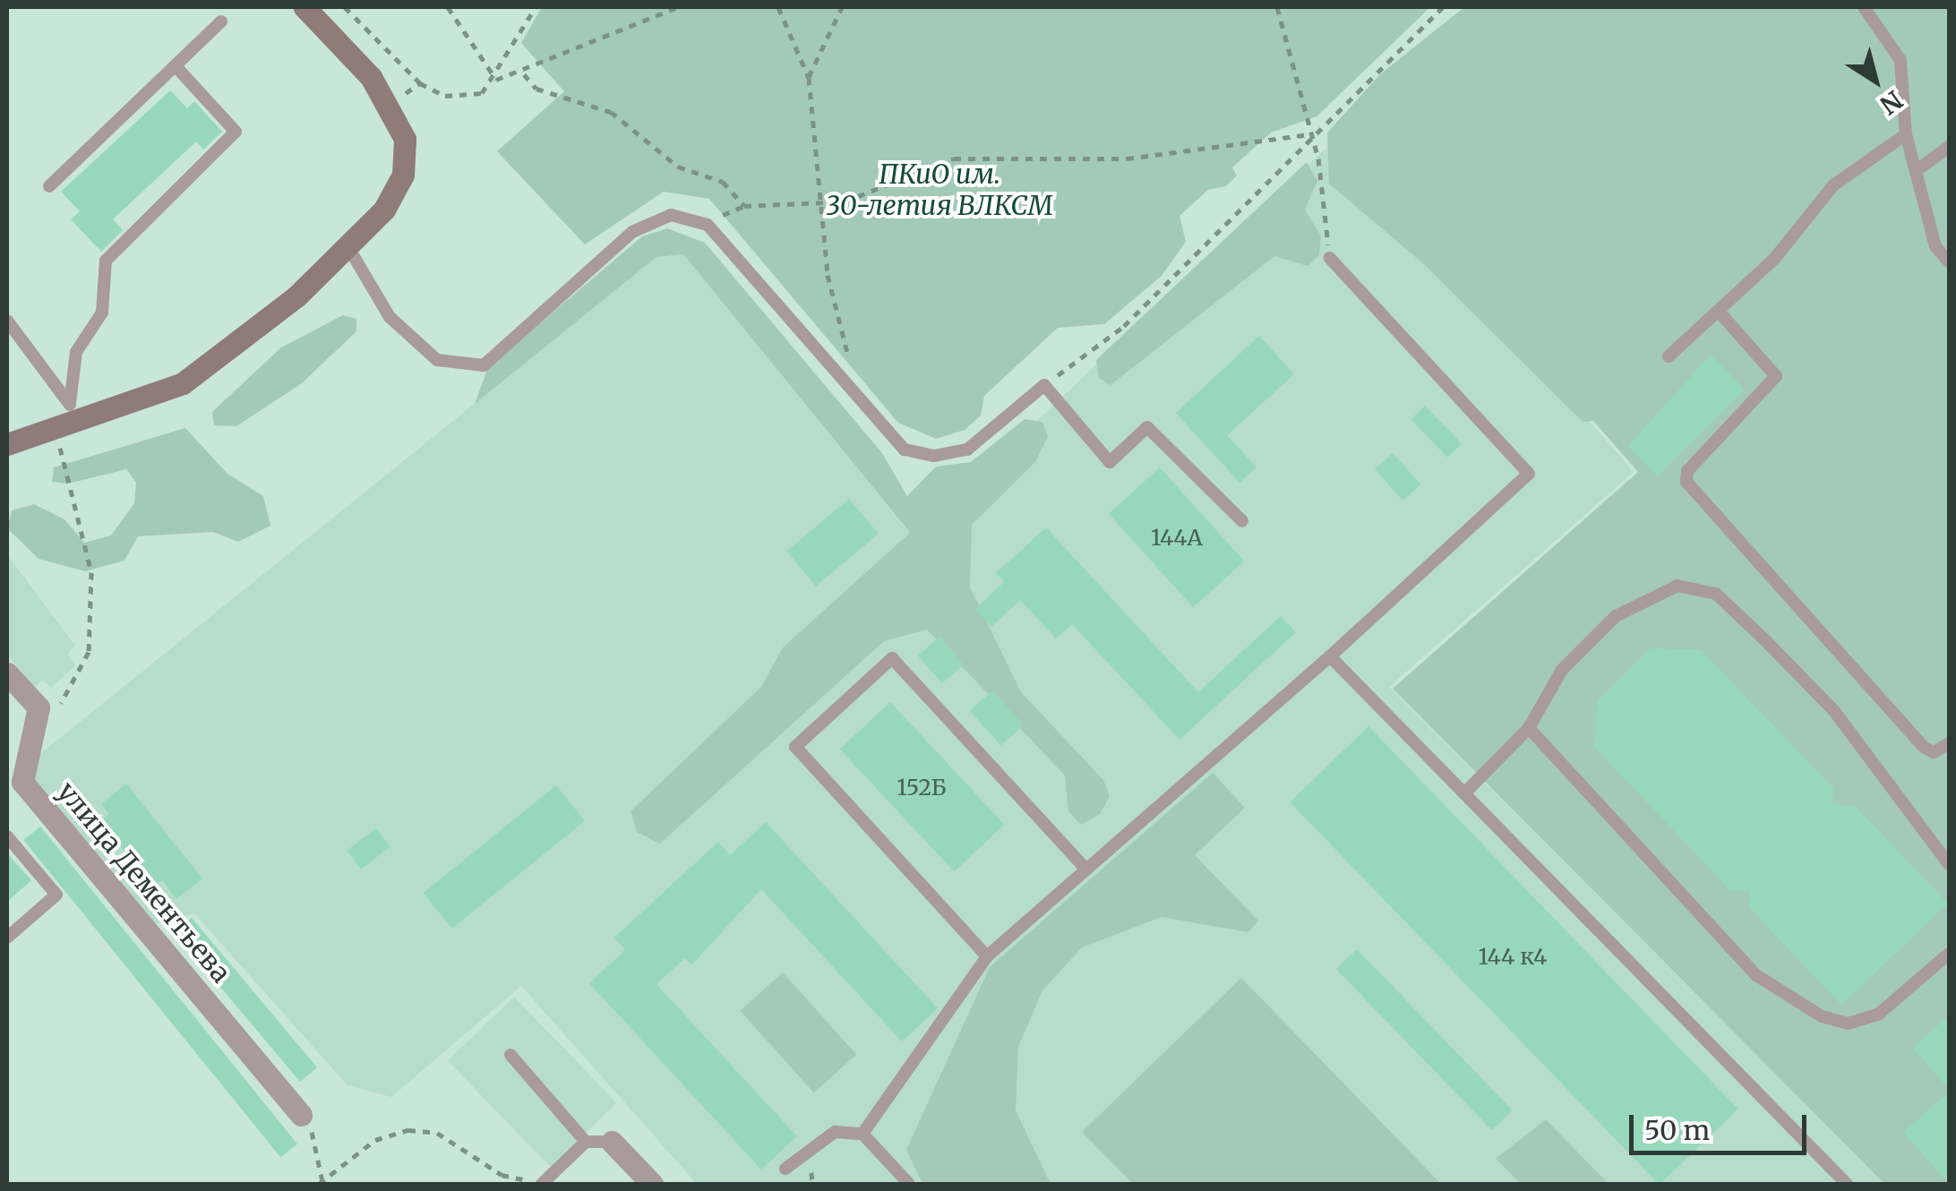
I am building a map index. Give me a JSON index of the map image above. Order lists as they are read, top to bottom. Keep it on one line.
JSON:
{"streets":{"street":["улица Дементьева"]},"parks":["ПКиО им. 30-летия ВЛКСМ"],"house_numbers":["144А","152Б","144 к4"],"scale_bar":"50 m","north":"bottom right"}
